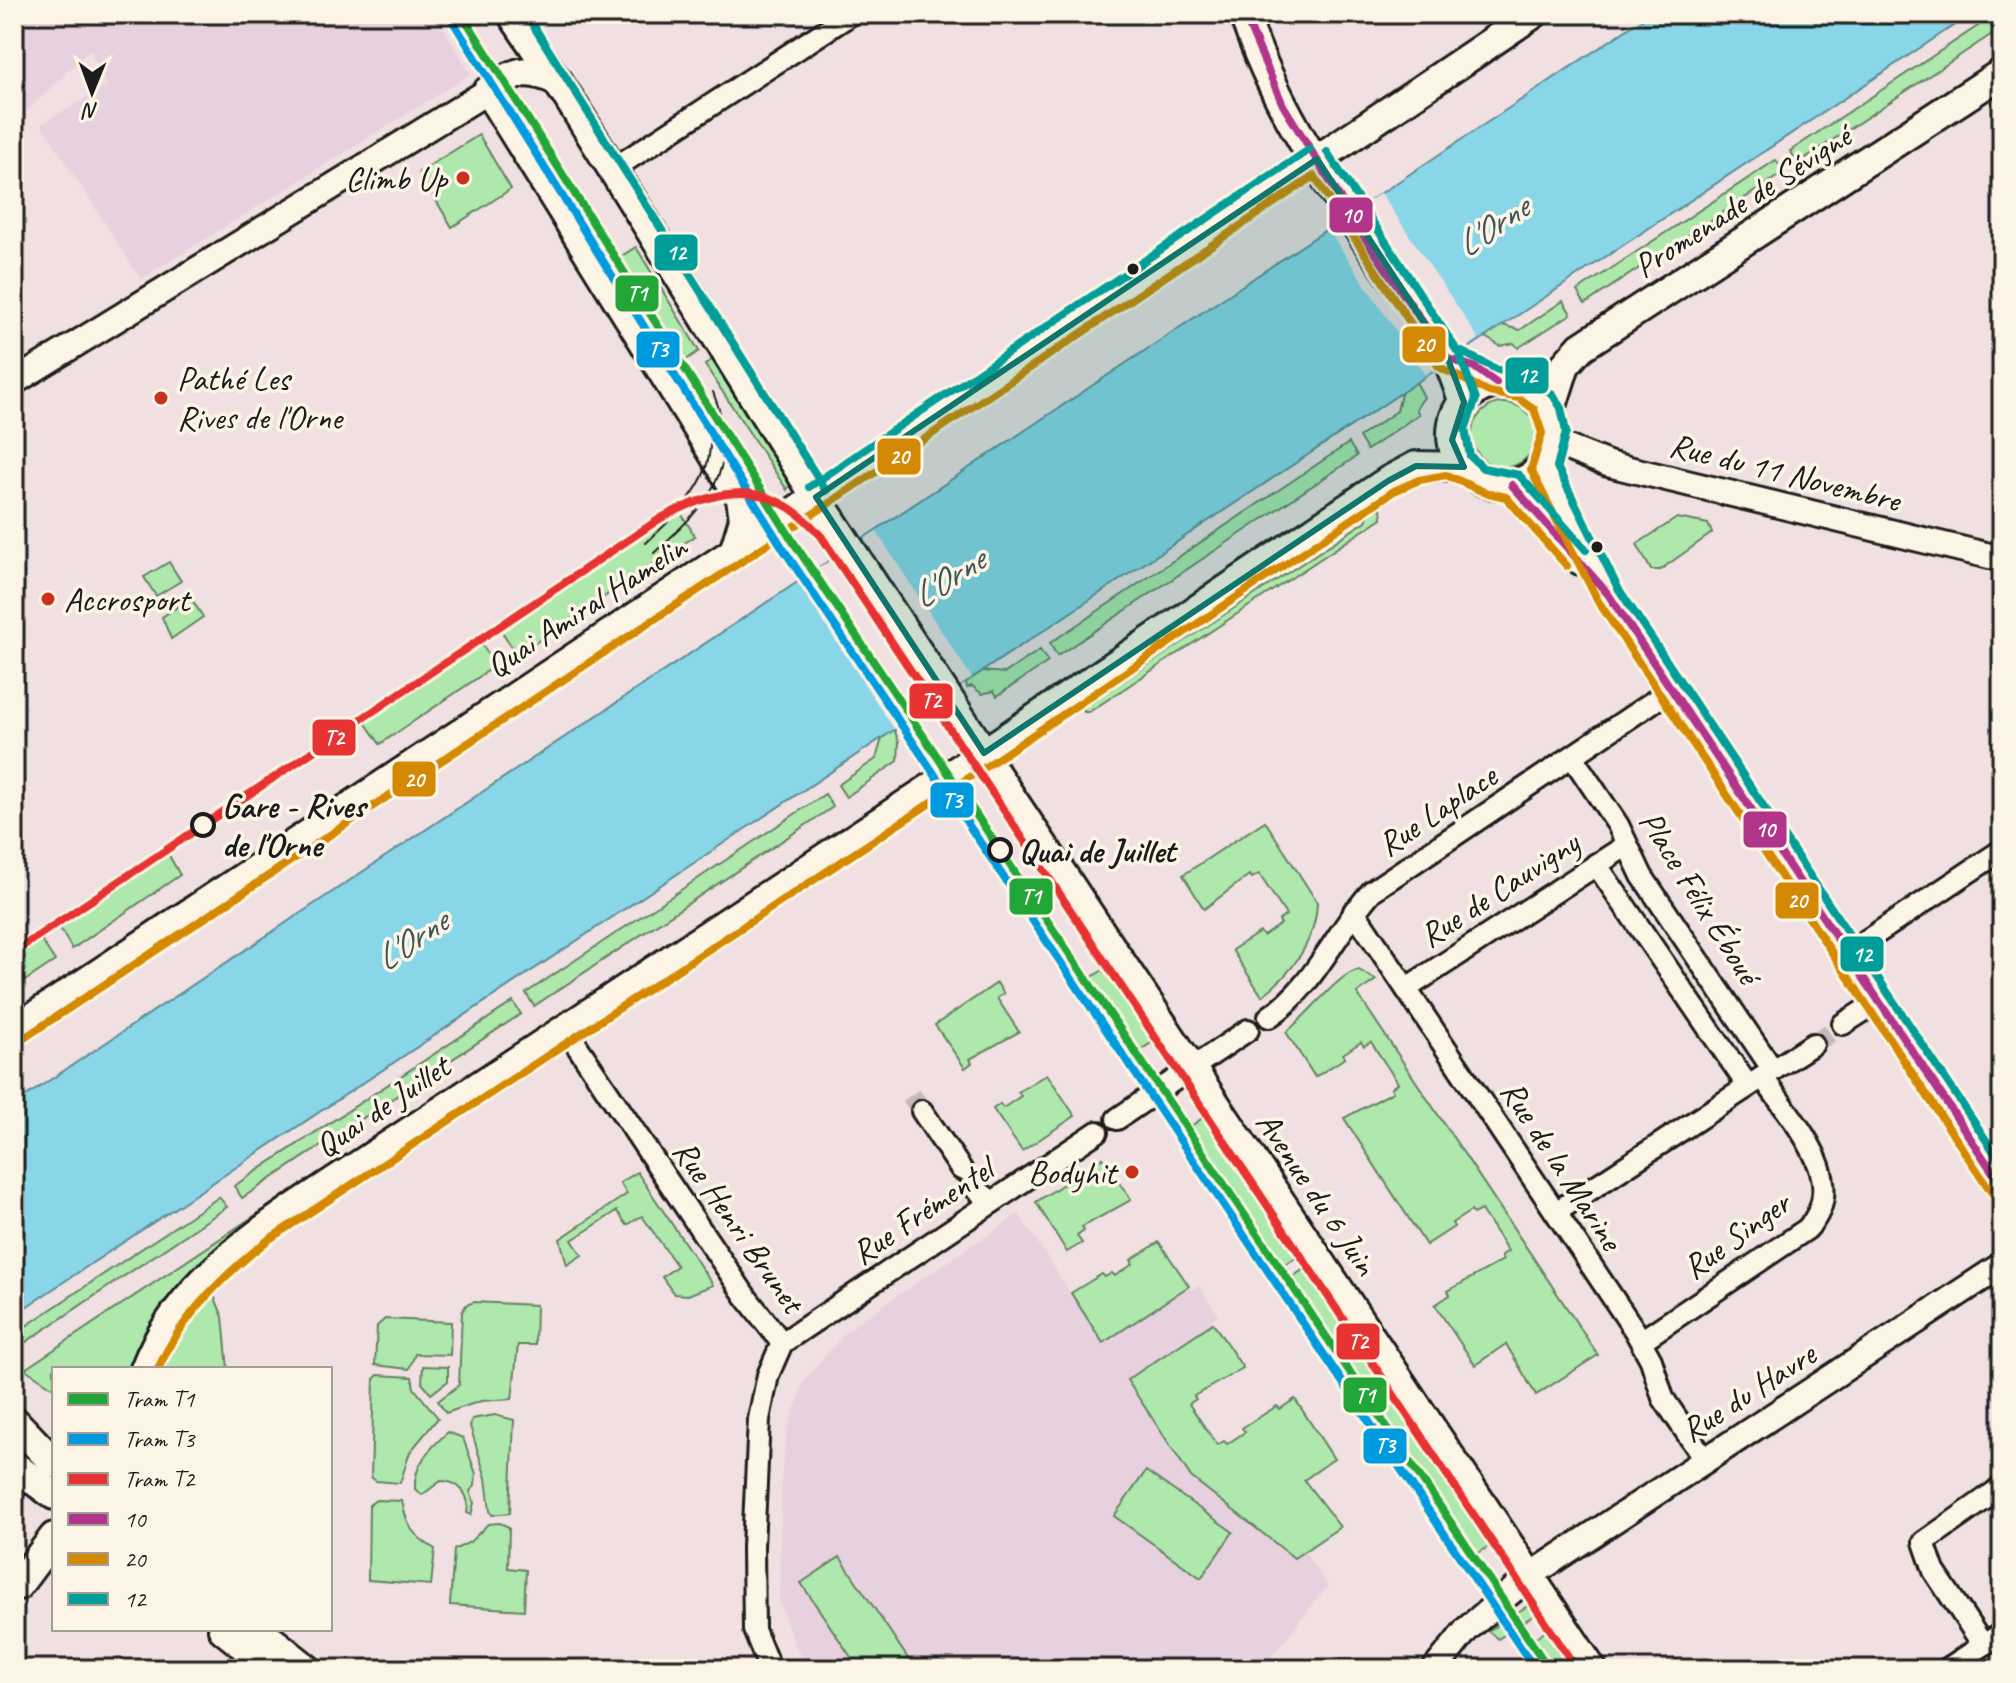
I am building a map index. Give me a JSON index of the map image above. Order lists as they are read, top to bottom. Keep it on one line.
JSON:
{"streets":{"main road":["Promenade de Sévigné","Quai Amiral Hamelin","Quai de Juillet"],"street":["Rue du 11 Novembre","Rue Laplace","Rue de Cauvigny","Place Félix Éboué","Rue de la Marine","Avenue du 6 Juin","Rue Frémentel","Rue Henri Brunet","Rue Singer","Rue du Havre"]},"crossings":[["Promenade de Sévigné","Rue du 11 Novembre"],["Promenade de Sévigné","Quai de Juillet"],["Rue du 11 Novembre","Quai de Juillet"],["Rue Laplace","Place Félix Éboué"],["Rue Laplace","Rue de la Marine"],["Rue de Cauvigny","Place Félix Éboué"],["Rue de Cauvigny","Rue de la Marine"],["Place Félix Éboué","Rue Singer"],["Quai de Juillet","Avenue du 6 Juin"],["Quai de Juillet","Rue Henri Brunet"],["Rue de la Marine","Rue Singer"],["Rue de la Marine","Rue du Havre"],["Avenue du 6 Juin","Rue du Havre"],["Rue Frémentel","Rue Henri Brunet"]],"water":["L'Orne"],"places":["Climb Up","Pathé Les Rives de l'Orne","Accrosport","Gare - Rives de l'Orne","Quai de Juillet","Bodyhit"],"lines":["tram line T1","transit line 10","transit line 12","tram line T3","transit line 20","tram line T2"],"legend":["Tram T1","Tram T3","Tram T2","10","20","12"],"north":"bottom"}
